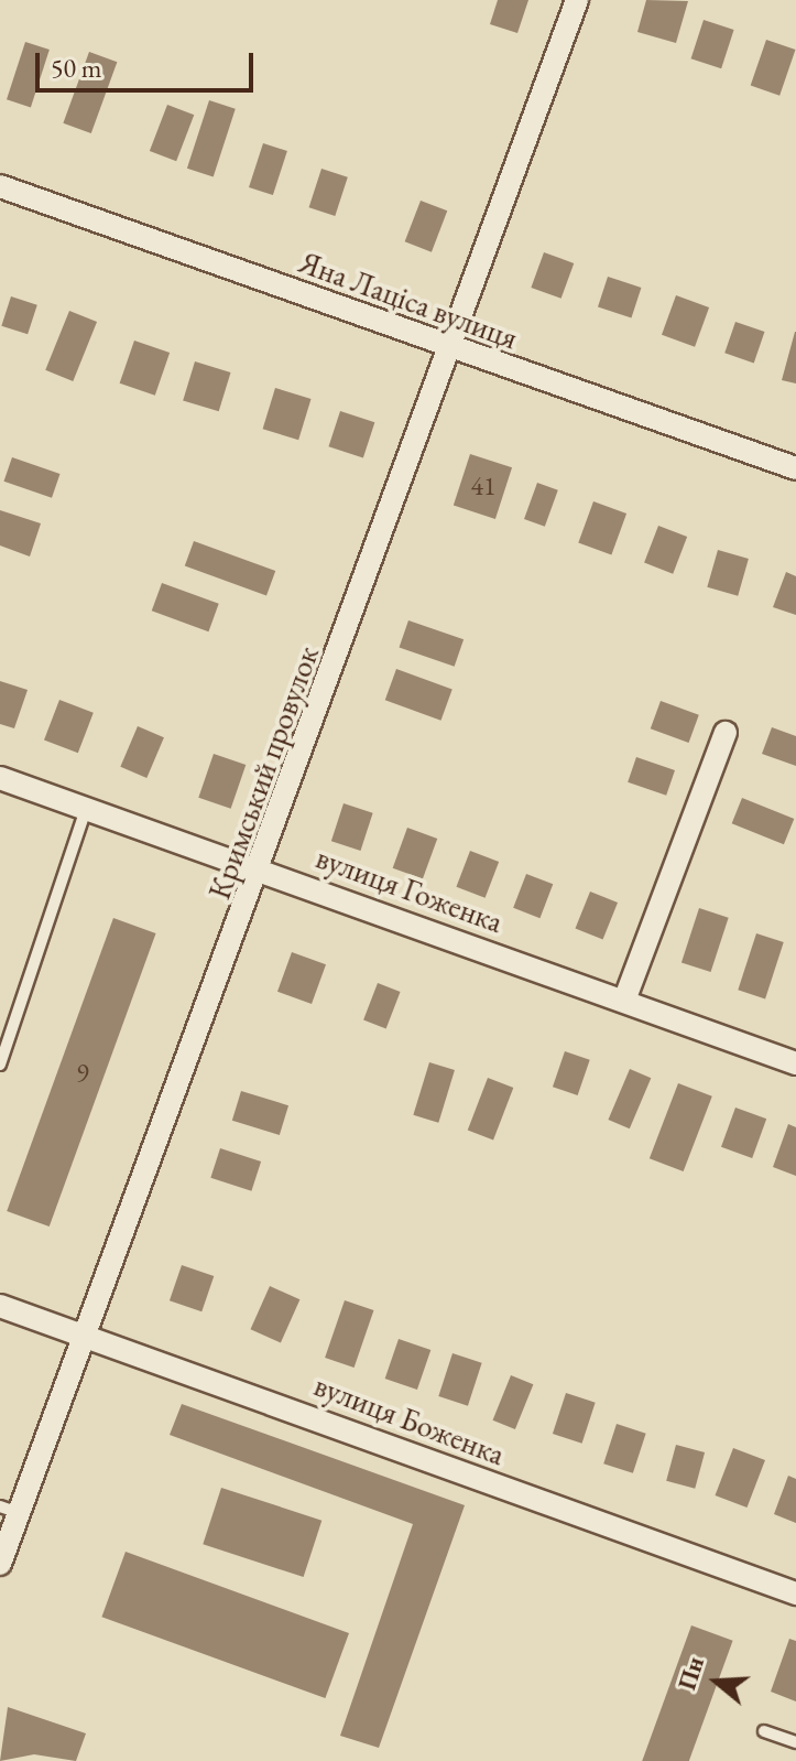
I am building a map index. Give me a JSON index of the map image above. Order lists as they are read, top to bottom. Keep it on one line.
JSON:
{"streets":{"street":["Яна Лаціса вулиця","Кримський провулок","вулиця Гоженка","вулиця Боженка"]},"crossings":[["Яна Лаціса вулиця","Кримський провулок"],["Кримський провулок","вулиця Гоженка"],["Кримський провулок","вулиця Боженка"]],"house_numbers":["41","9"],"scale_bar":"50 m","north":"left"}
